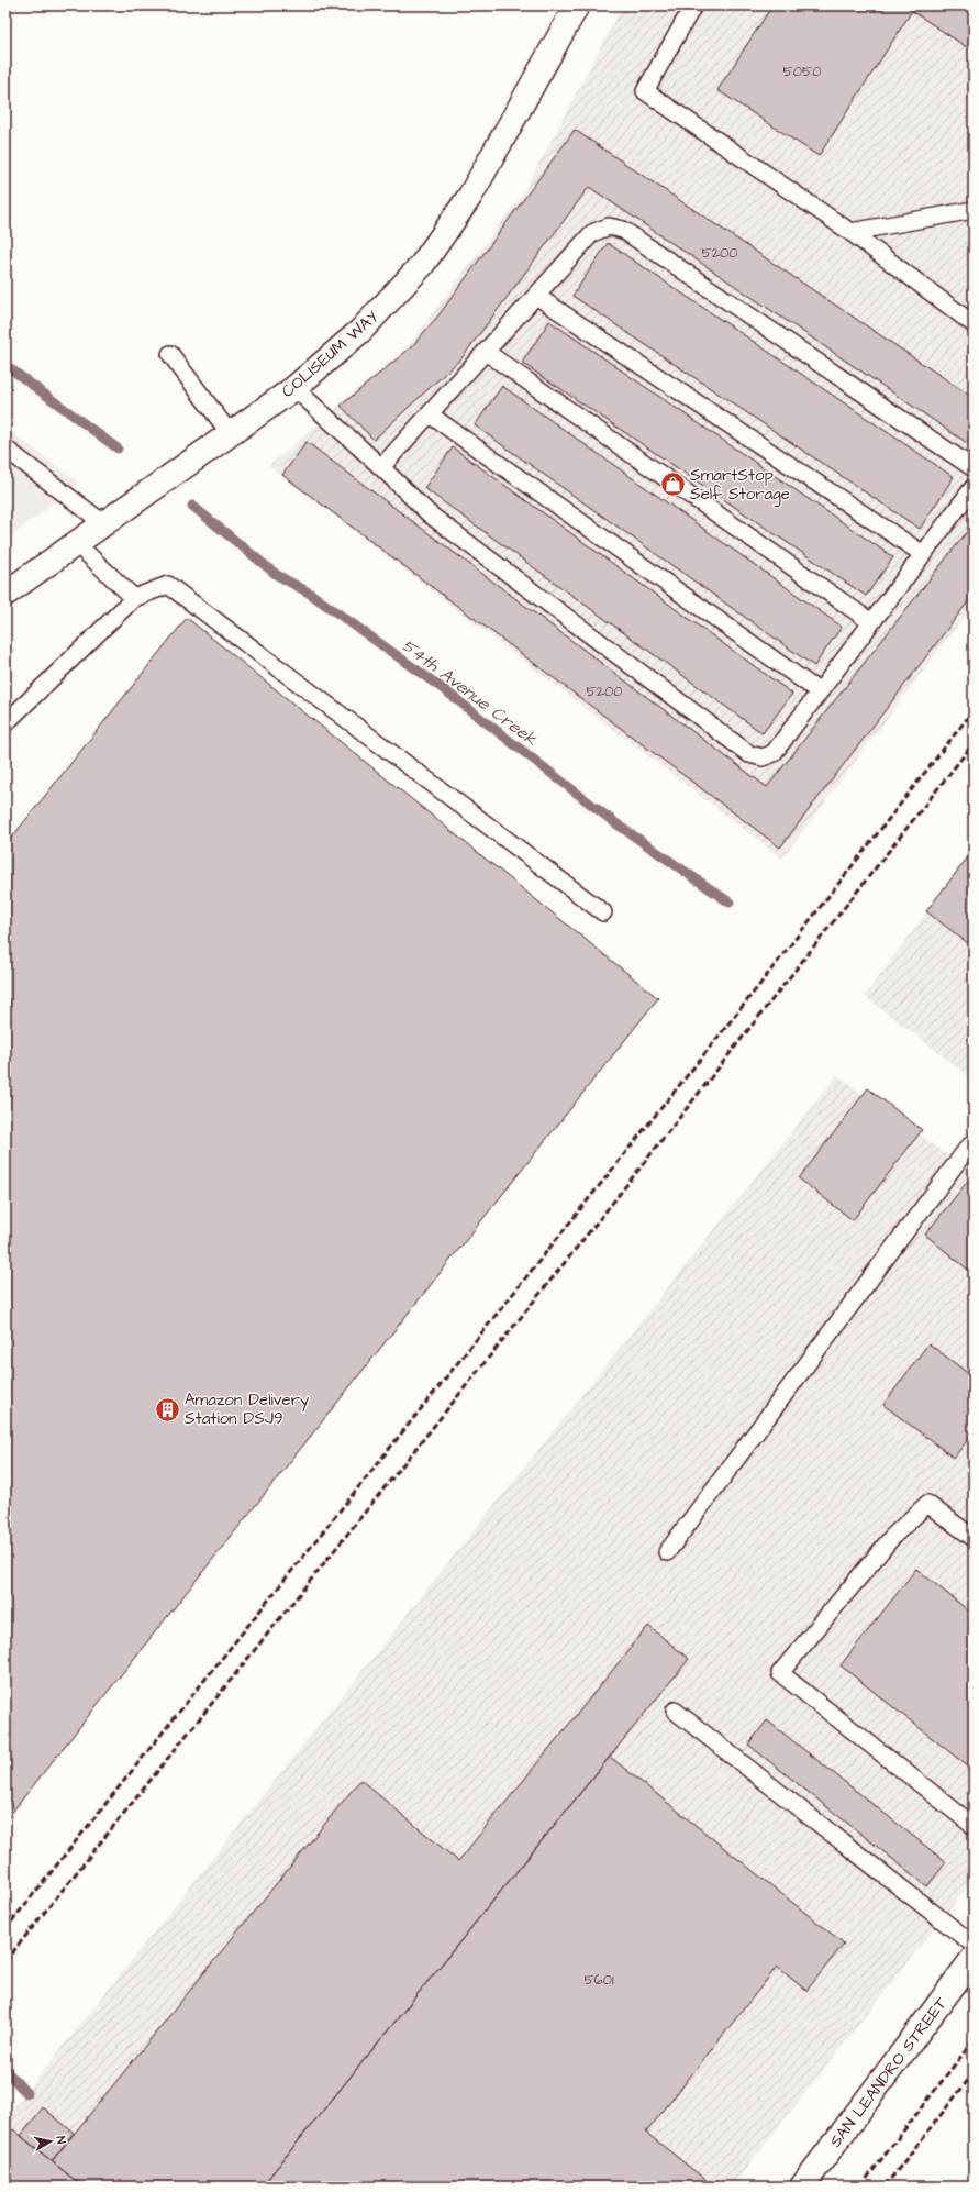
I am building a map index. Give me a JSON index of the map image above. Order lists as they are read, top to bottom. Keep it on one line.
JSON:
{"streets":{"street":["COLISEUM WAY","SAN LEANDRO STREET"]},"water":["54th Avenue Creek"],"places":{"shop":["SmartStop Self Storage"],"building":["Amazon Delivery Station DSJ9"]},"house_numbers":["5050","5200","5200","5601"],"north":"right"}
